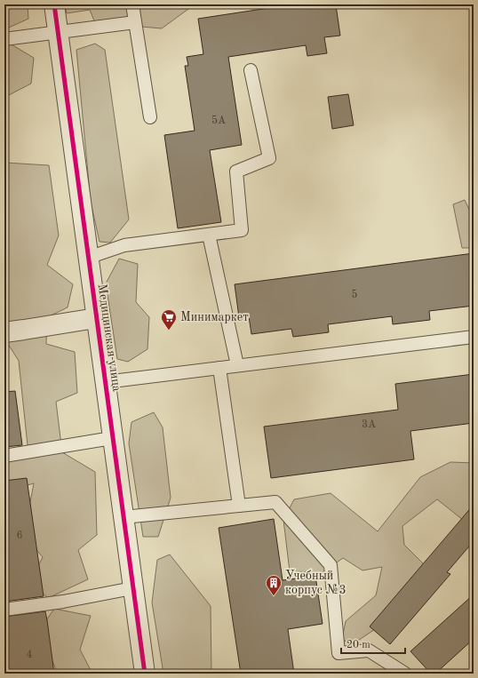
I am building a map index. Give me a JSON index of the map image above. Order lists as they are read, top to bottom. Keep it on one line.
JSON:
{"streets":{"street":["Медицинская улица"]},"places":{"supermarket":["Минимаркет"],"building":["Учебный корпус №3"]},"house_numbers":["5А","5","3А","6","4"],"scale_bar":"20 m"}
